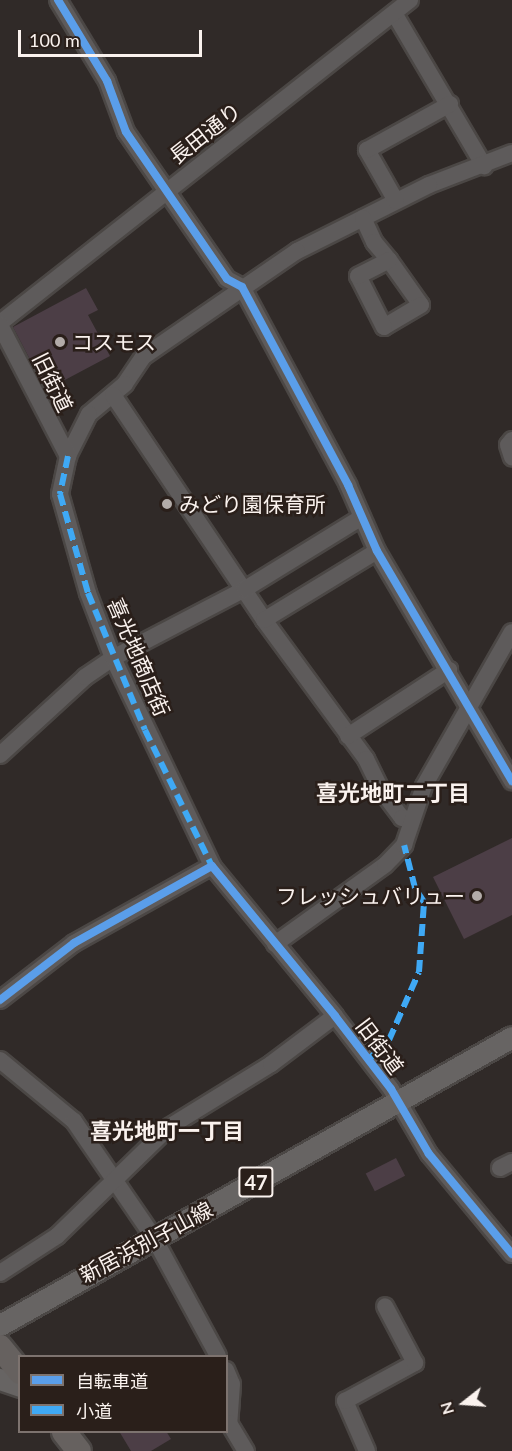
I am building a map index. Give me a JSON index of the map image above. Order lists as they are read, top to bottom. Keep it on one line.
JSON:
{"streets":{"main road":["47","新居浜別子山線"],"street":["長田通り","旧街道","喜光地商店街"]},"crossings":[["長田通り","旧街道"],["旧街道","喜光地商店街"],["旧街道","新居浜別子山線"]],"districts":["喜光地町二丁目","喜光地町一丁目"],"places":["コスモス","みどり園保育所","フレッシュバリュー"],"legend":["自転車道","小道"],"scale_bar":"100 m","north":"left"}
